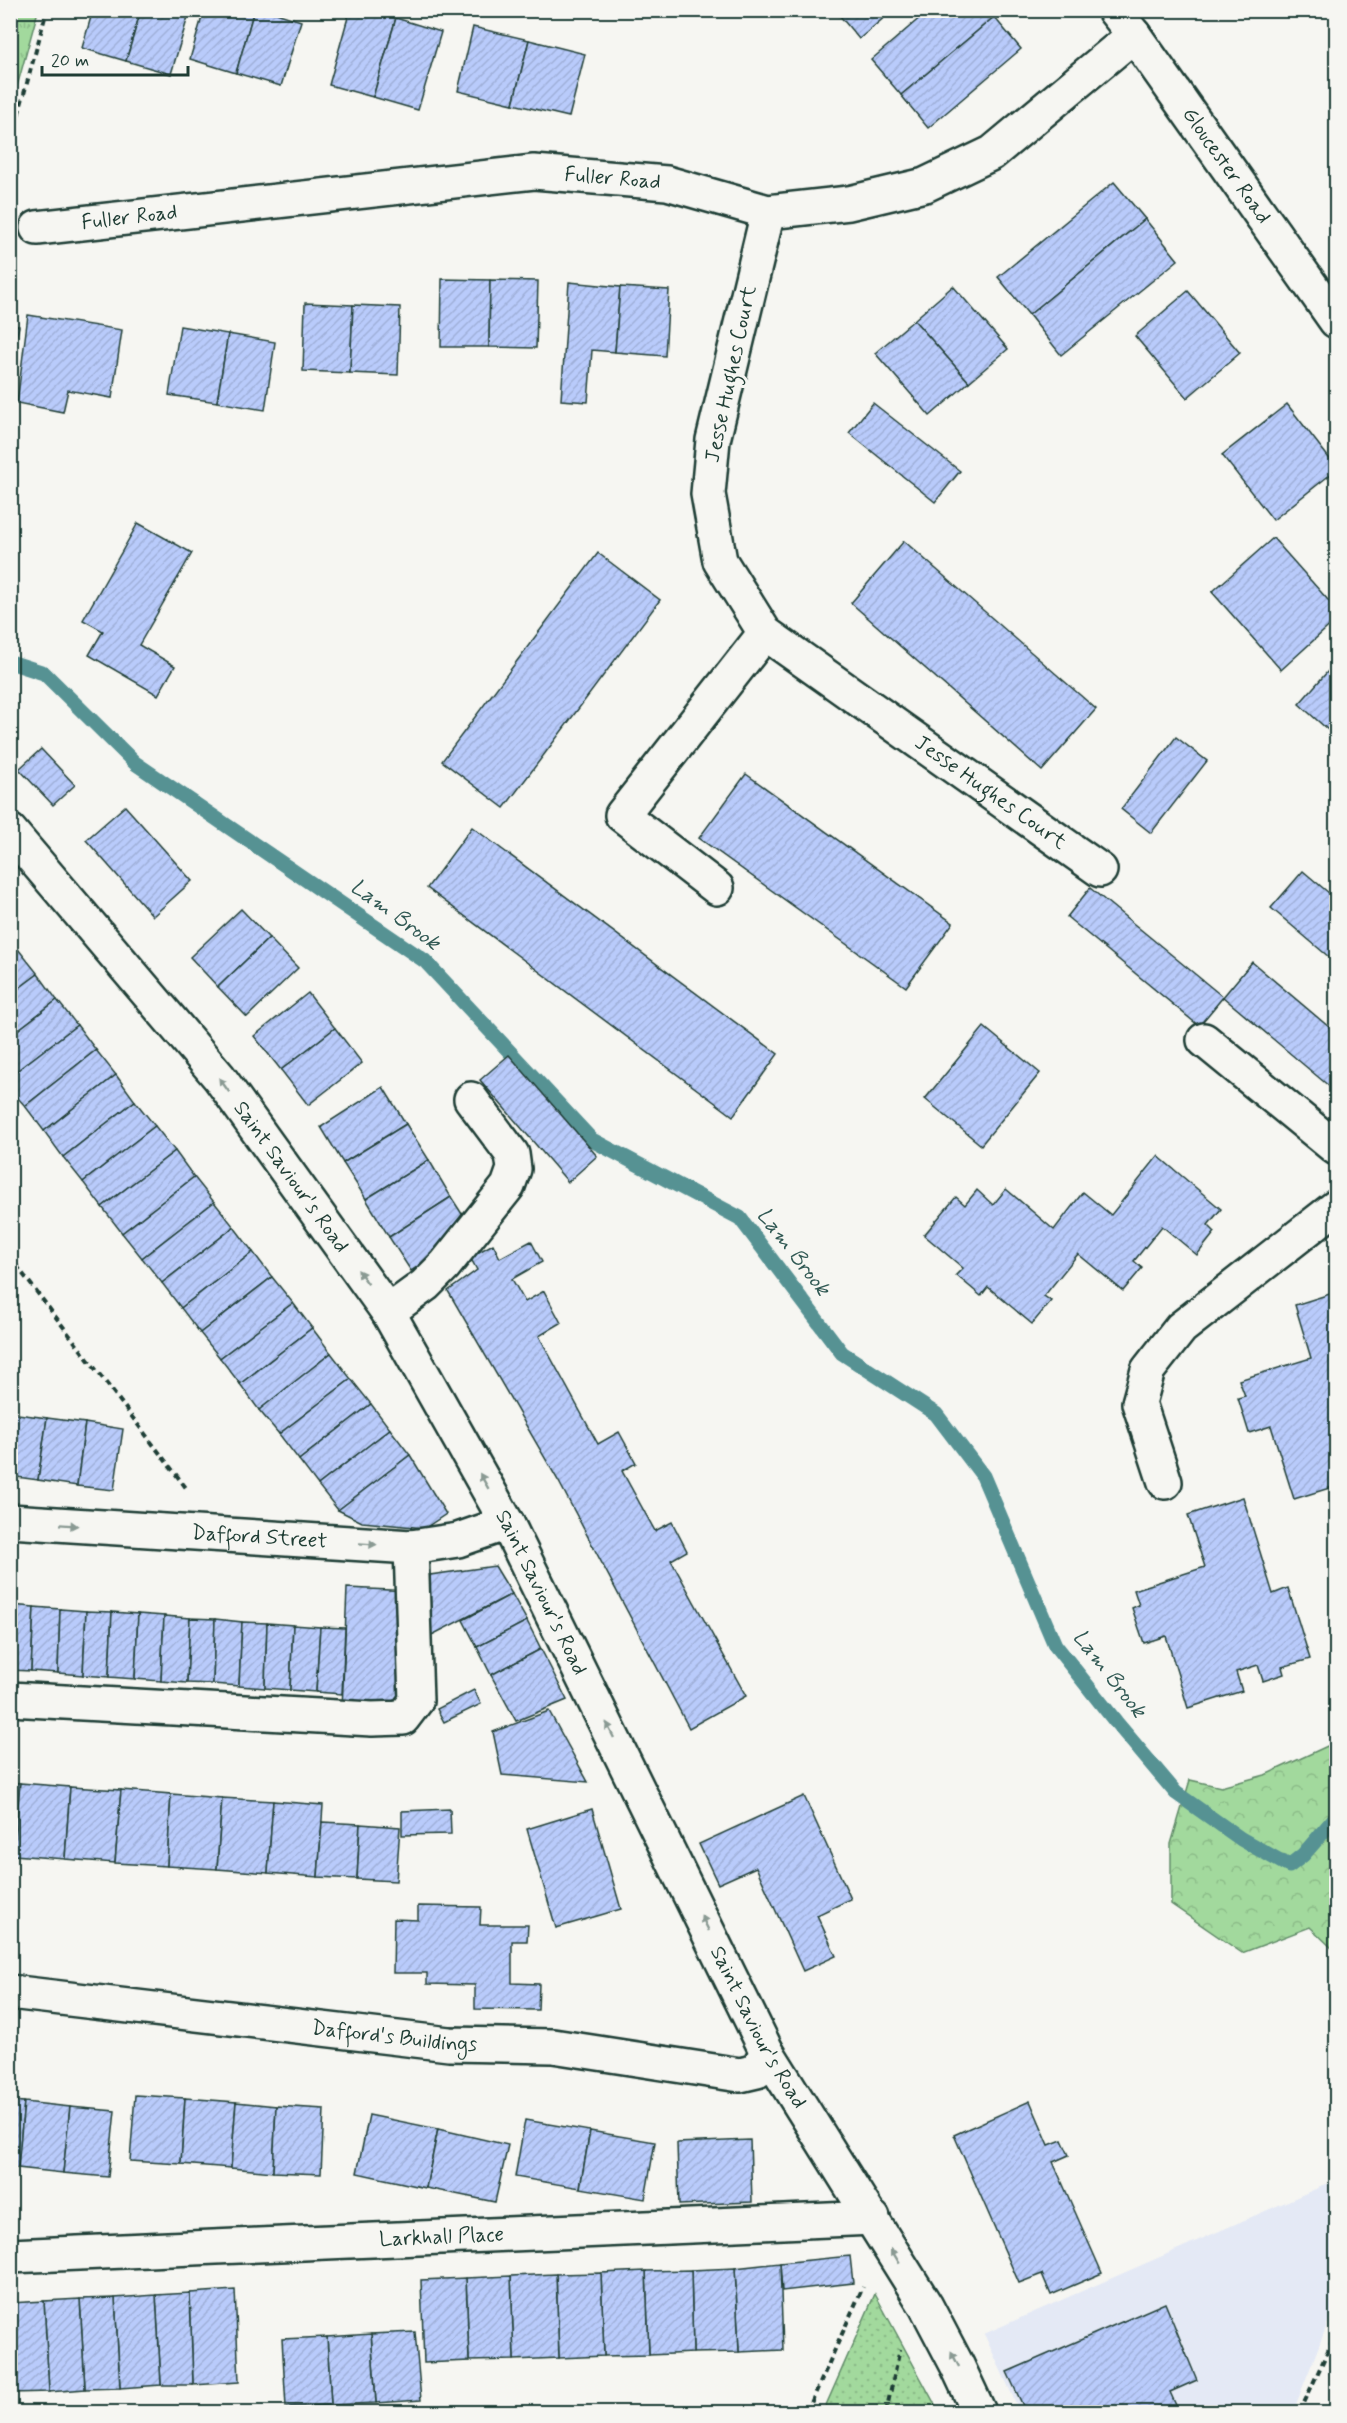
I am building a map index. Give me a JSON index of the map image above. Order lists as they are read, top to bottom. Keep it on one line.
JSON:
{"streets":{"street":["Gloucester Road","Fuller Road","Jesse Hughes Court","Saint Saviour's Road","Dafford Street","Dafford's Buildings","Larkhall Place"]},"crossings":[["Gloucester Road","Fuller Road"],["Fuller Road","Jesse Hughes Court"],["Saint Saviour's Road","Dafford Street"],["Saint Saviour's Road","Dafford's Buildings"],["Saint Saviour's Road","Larkhall Place"]],"one_way":["Saint Saviour's Road","Dafford Street"],"water":["Lam Brook"],"scale_bar":"20 m"}
